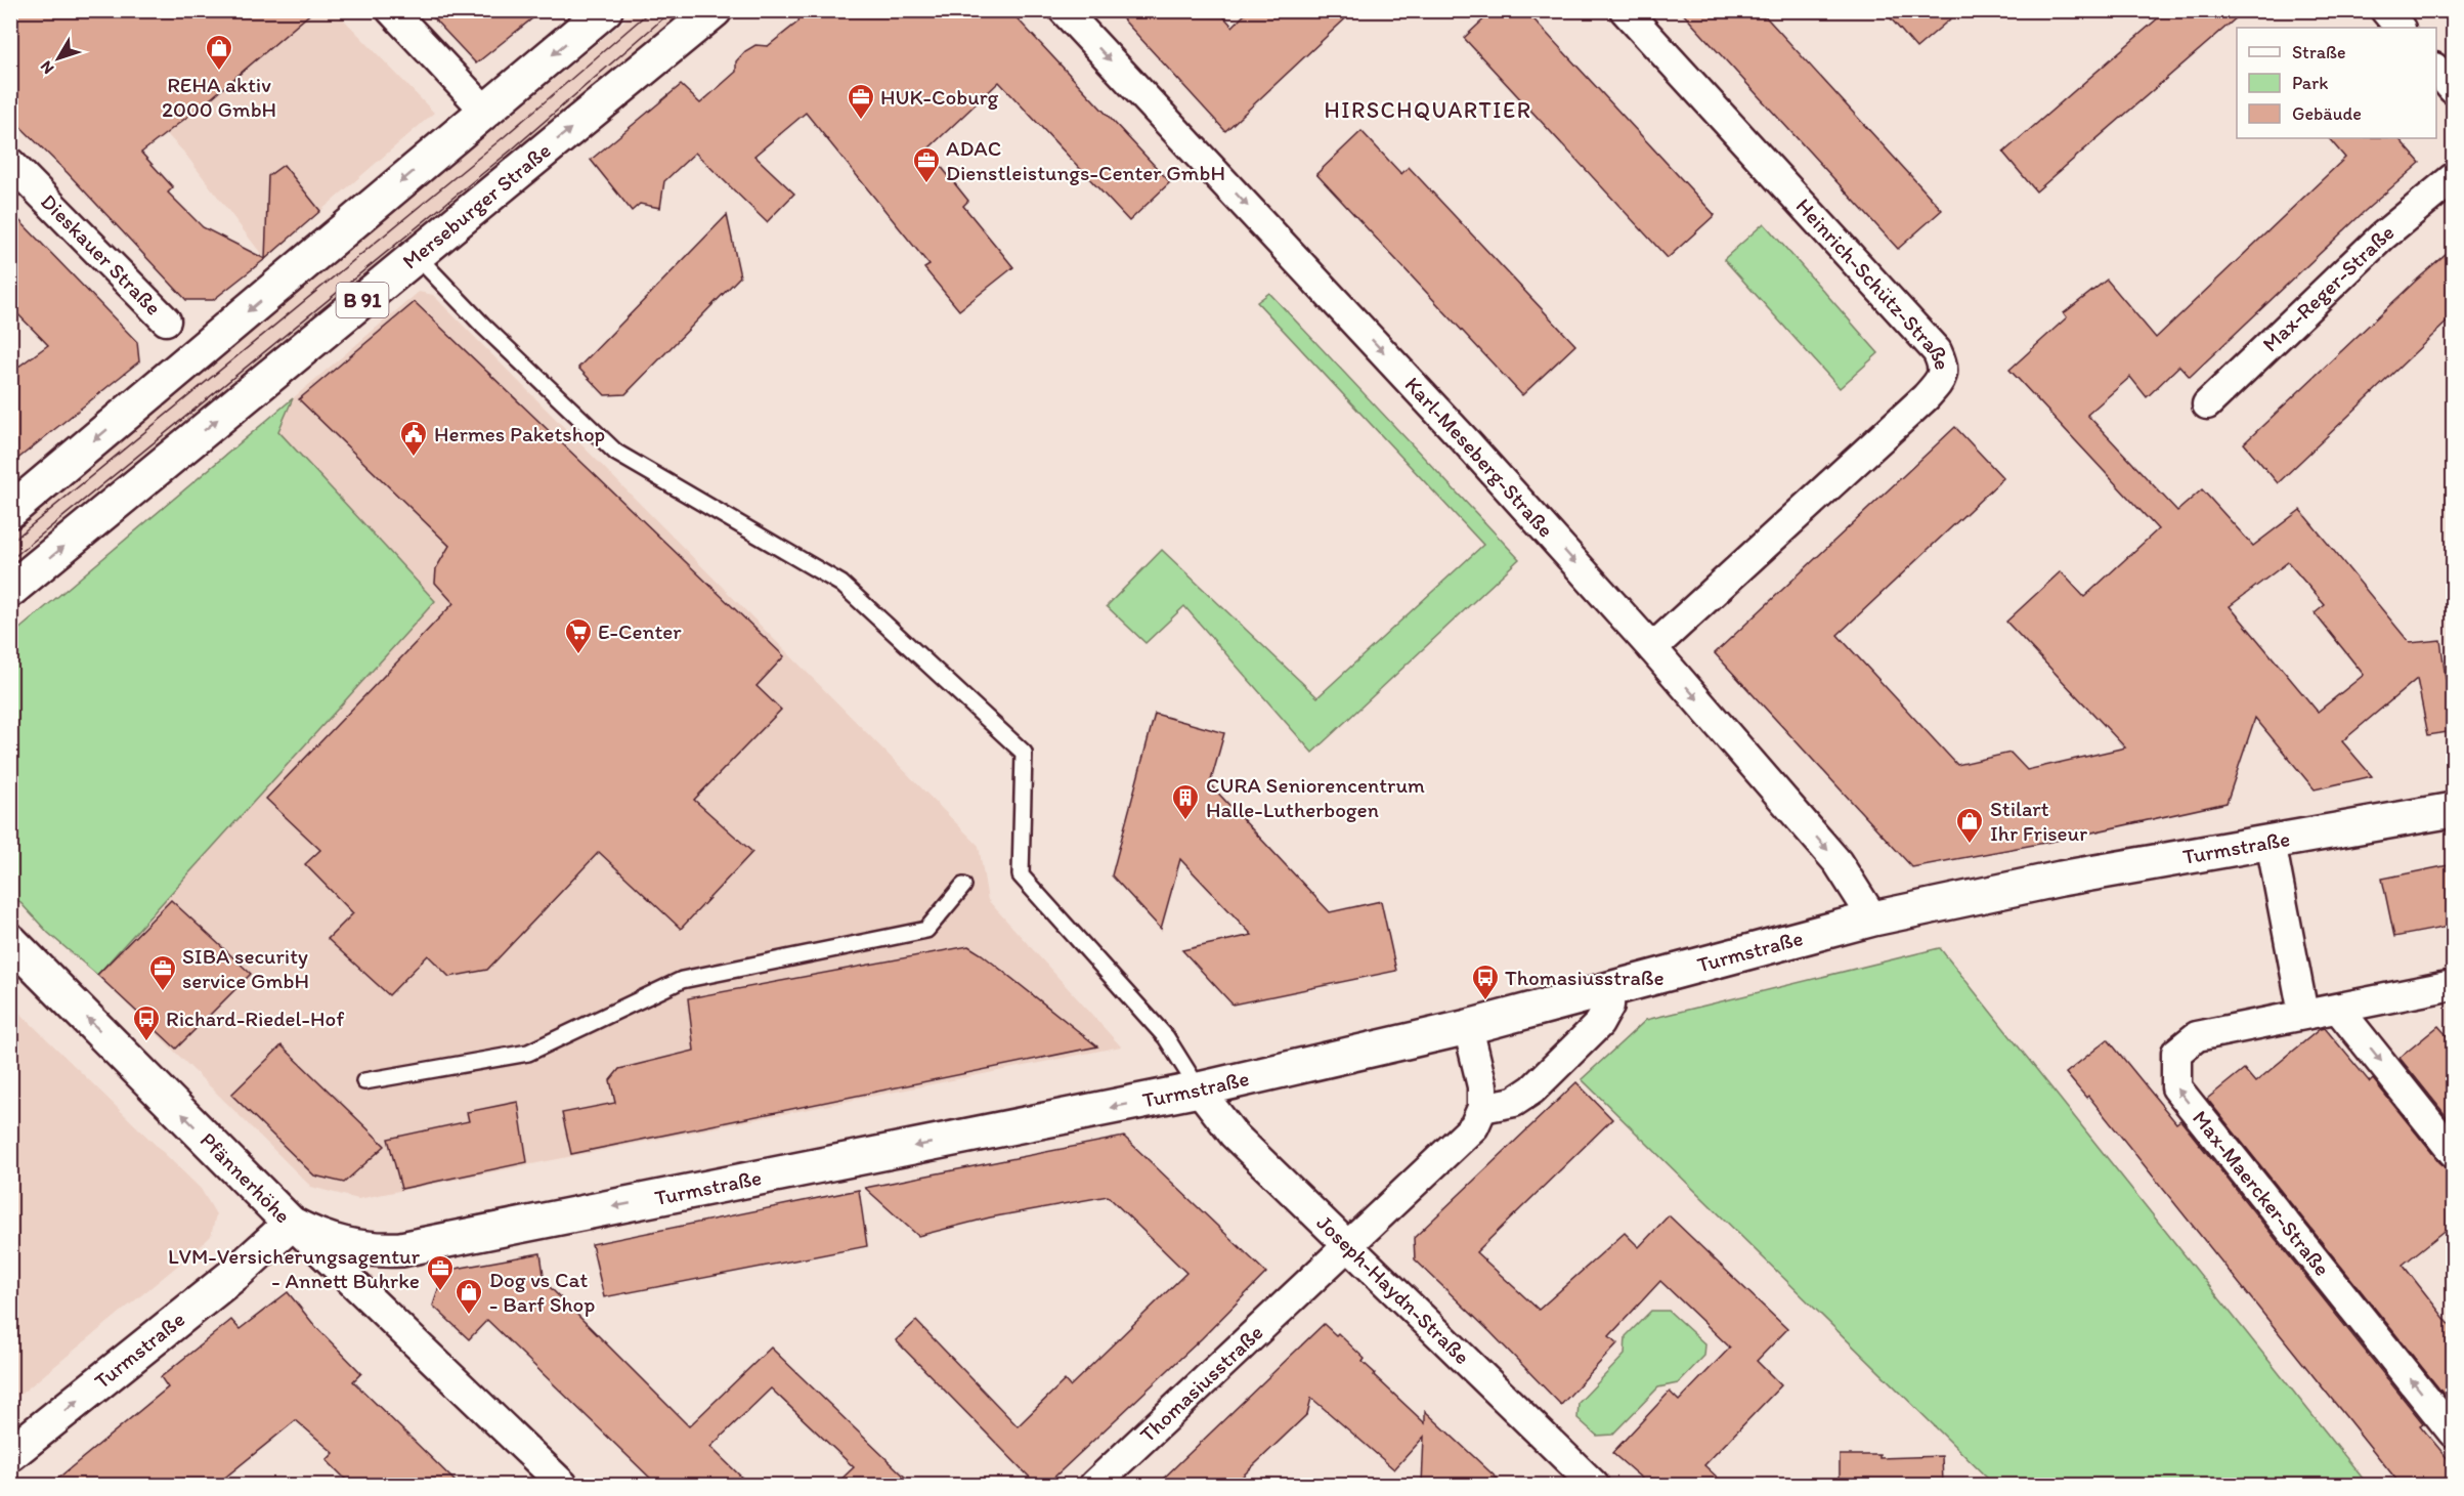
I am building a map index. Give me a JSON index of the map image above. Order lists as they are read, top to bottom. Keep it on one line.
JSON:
{"streets":{"street":["Merseburger Straße","Dieskauer Straße","Heinrich-Schütz-Straße","Max-Reger-Straße","B 91","Karl-Meseberg-Straße","Turmstraße","Pfännerhöhe","Max-Maercker-Straße","Joseph-Haydn-Straße","Thomasiusstraße"]},"crossings":[["Heinrich-Schütz-Straße","Karl-Meseberg-Straße"],["Karl-Meseberg-Straße","Turmstraße"],["Turmstraße","Pfännerhöhe"],["Turmstraße","Joseph-Haydn-Straße"],["Joseph-Haydn-Straße","Thomasiusstraße"]],"one_way":["Karl-Meseberg-Straße","Pfännerhöhe"],"districts":["HIRSCHQUARTIER"],"places":{"shop":["REHA aktiv 2000 GmbH","Stilart Ihr Friseur","Dog vs Cat - Barf Shop"],"office":["HUK-Coburg","ADAC Dienstleistungs-Center GmbH","SIBA security service GmbH","LVM-Versicherungsagentur - Annett Buhrke"],"public building":["Hermes Paketshop"],"supermarket":["E-Center"],"building":["CURA Seniorencentrum Halle-Lutherbogen"],"bus stop":["Thomasiusstraße","Richard-Riedel-Hof"]},"legend":["Straße","Park","Gebäude"],"north":"bottom left"}
